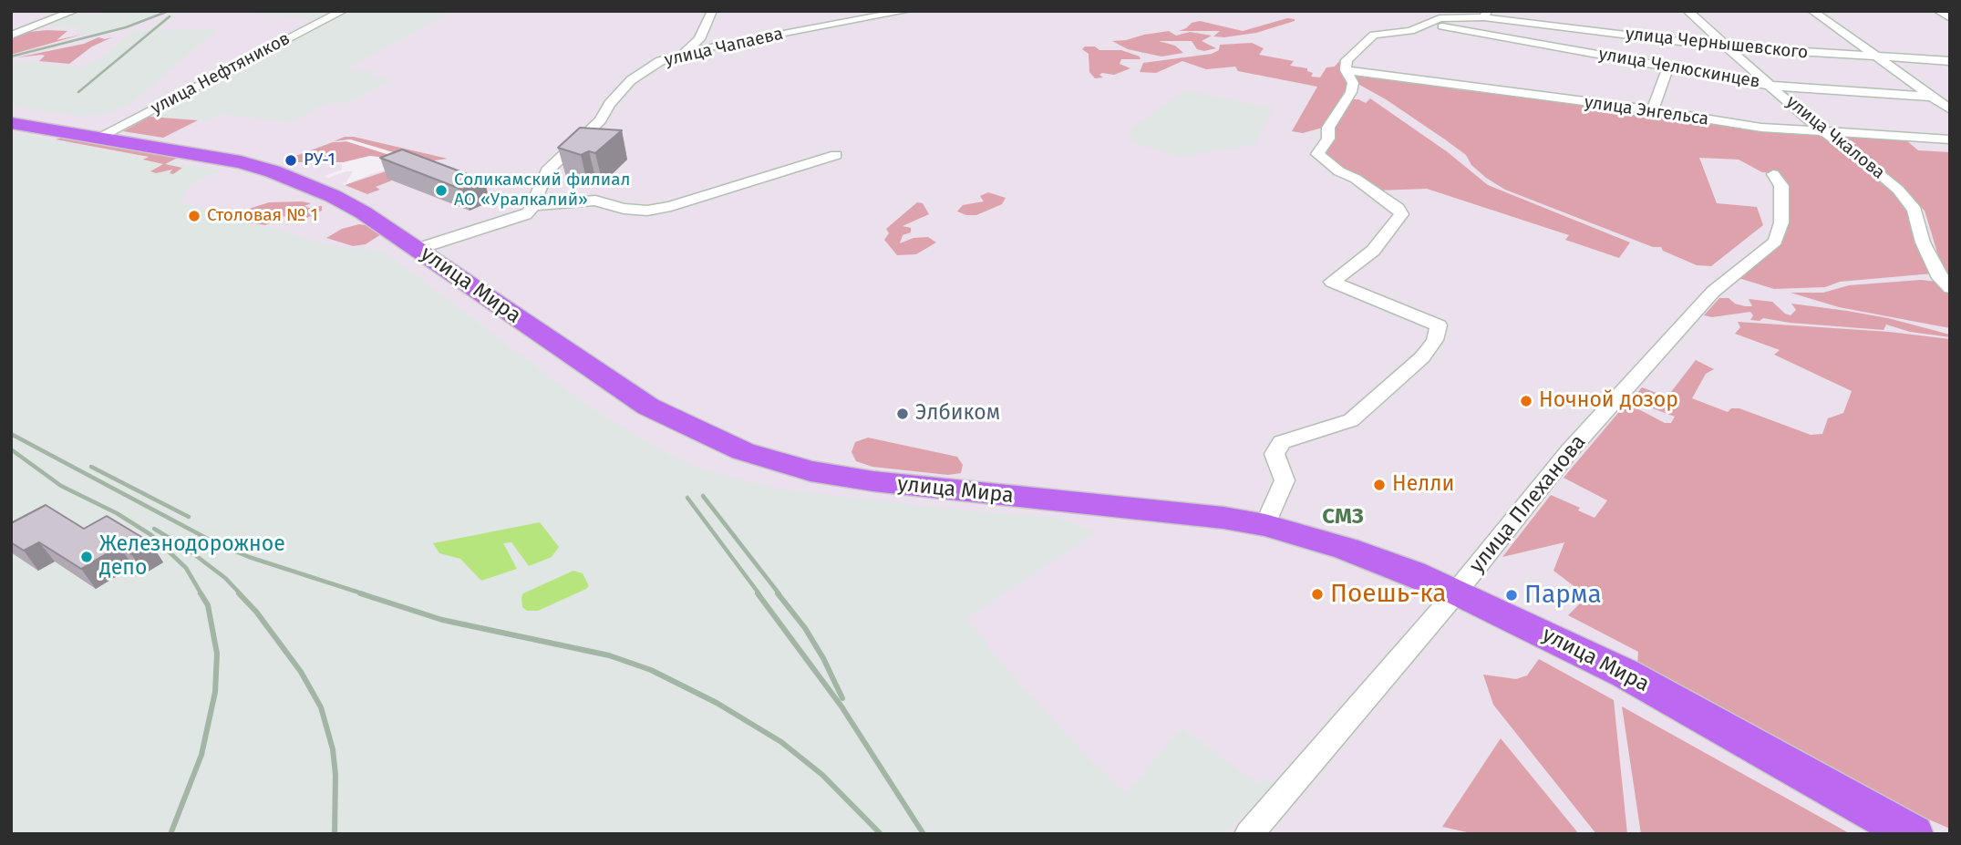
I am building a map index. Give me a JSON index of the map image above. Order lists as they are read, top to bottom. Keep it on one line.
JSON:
{"streets":{"highway":["улица Мира"],"street":["улица Чернышевского","улица Чапаева","улица Челюскинцев","улица Нефтяников","улица Энгельса","улица Чкалова","улица Плеханова"]},"crossings":[["улица Чернышевского","улица Челюскинцев"],["улица Чернышевского","улица Энгельса"],["улица Чернышевского","улица Чкалова"],["улица Челюскинцев","улица Чкалова"],["улица Нефтяников","улица Мира"],["улица Энгельса","улица Чкалова"],["улица Мира","улица Плеханова"]],"districts":["СМЗ"],"places":["РУ-1","Соликамский филиал АО «Уралкалий»","Столовая № 1","Ночной дозор","Элбиком","Нелли","Железнодорожное депо","Поешь-ка","Парма"]}
